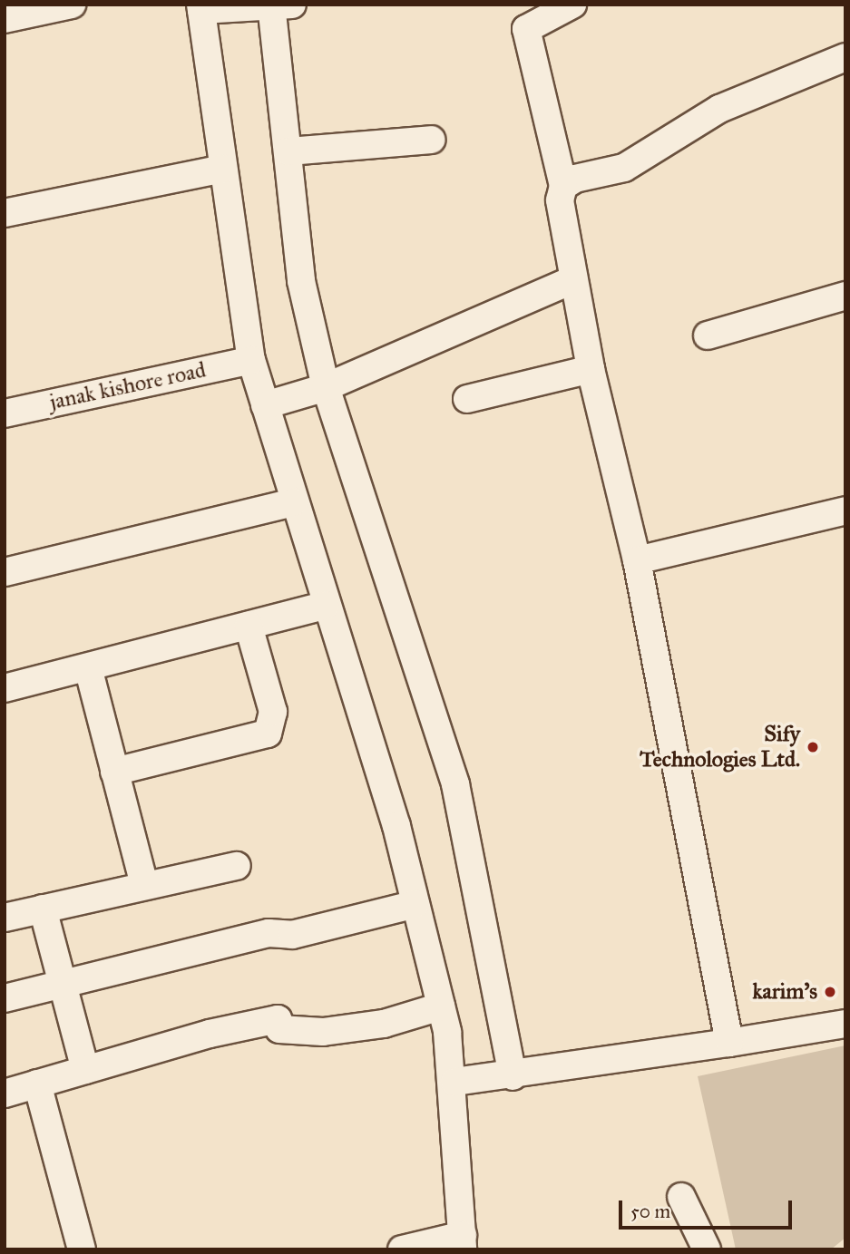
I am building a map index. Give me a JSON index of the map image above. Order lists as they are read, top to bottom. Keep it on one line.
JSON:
{"streets":{"street":["janak kishore road"]},"places":["Sify Technologies Ltd.","karim's"],"scale_bar":"50 m"}
